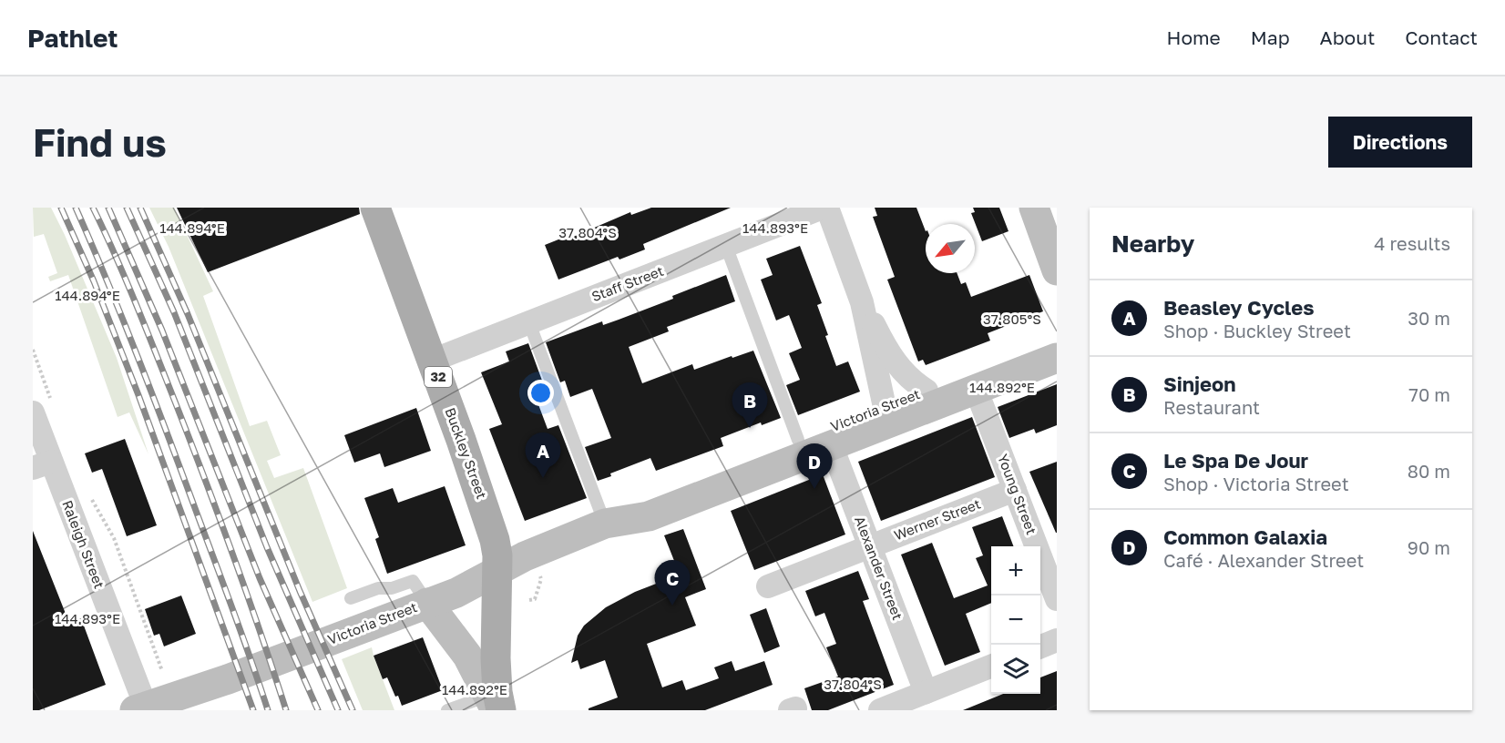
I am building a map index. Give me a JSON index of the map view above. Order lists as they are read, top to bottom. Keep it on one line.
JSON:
{"streets":{"main road":["32","Buckley Street"],"street":["Staff Street","Victoria Street","Young Street","Werner Street","Raleigh Street","Alexander Street"]},"crossings":[["Staff Street","Buckley Street"],["Victoria Street","Buckley Street"],["Victoria Street","Young Street"],["Victoria Street","Raleigh Street"],["Victoria Street","Alexander Street"],["Young Street","Werner Street"],["Werner Street","Alexander Street"]],"north":"bottom left","page":{"header":"Pathlet","nav":["Home","Map","About","Contact"],"buttons":"Directions","title":"Find us","heading":["Nearby","4 results"],"list":[{"mark":"A","name":"Beasley Cycles","note":"Shop · Buckley Street","value":"30 m"},{"mark":"B","name":"Sinjeon","note":"Restaurant","value":"70 m"},{"mark":"C","name":"Le Spa De Jour","note":"Shop · Victoria Street","value":"80 m"},{"mark":"D","name":"Common Galaxia","note":"Café · Alexander Street","value":"90 m"}],"pins":["B","A","D","C"],"map_buttons":["+","−"]},"coordinates":["144.893°E","144.894°E","37.804°S","37.805°S","144.892°E"]}
